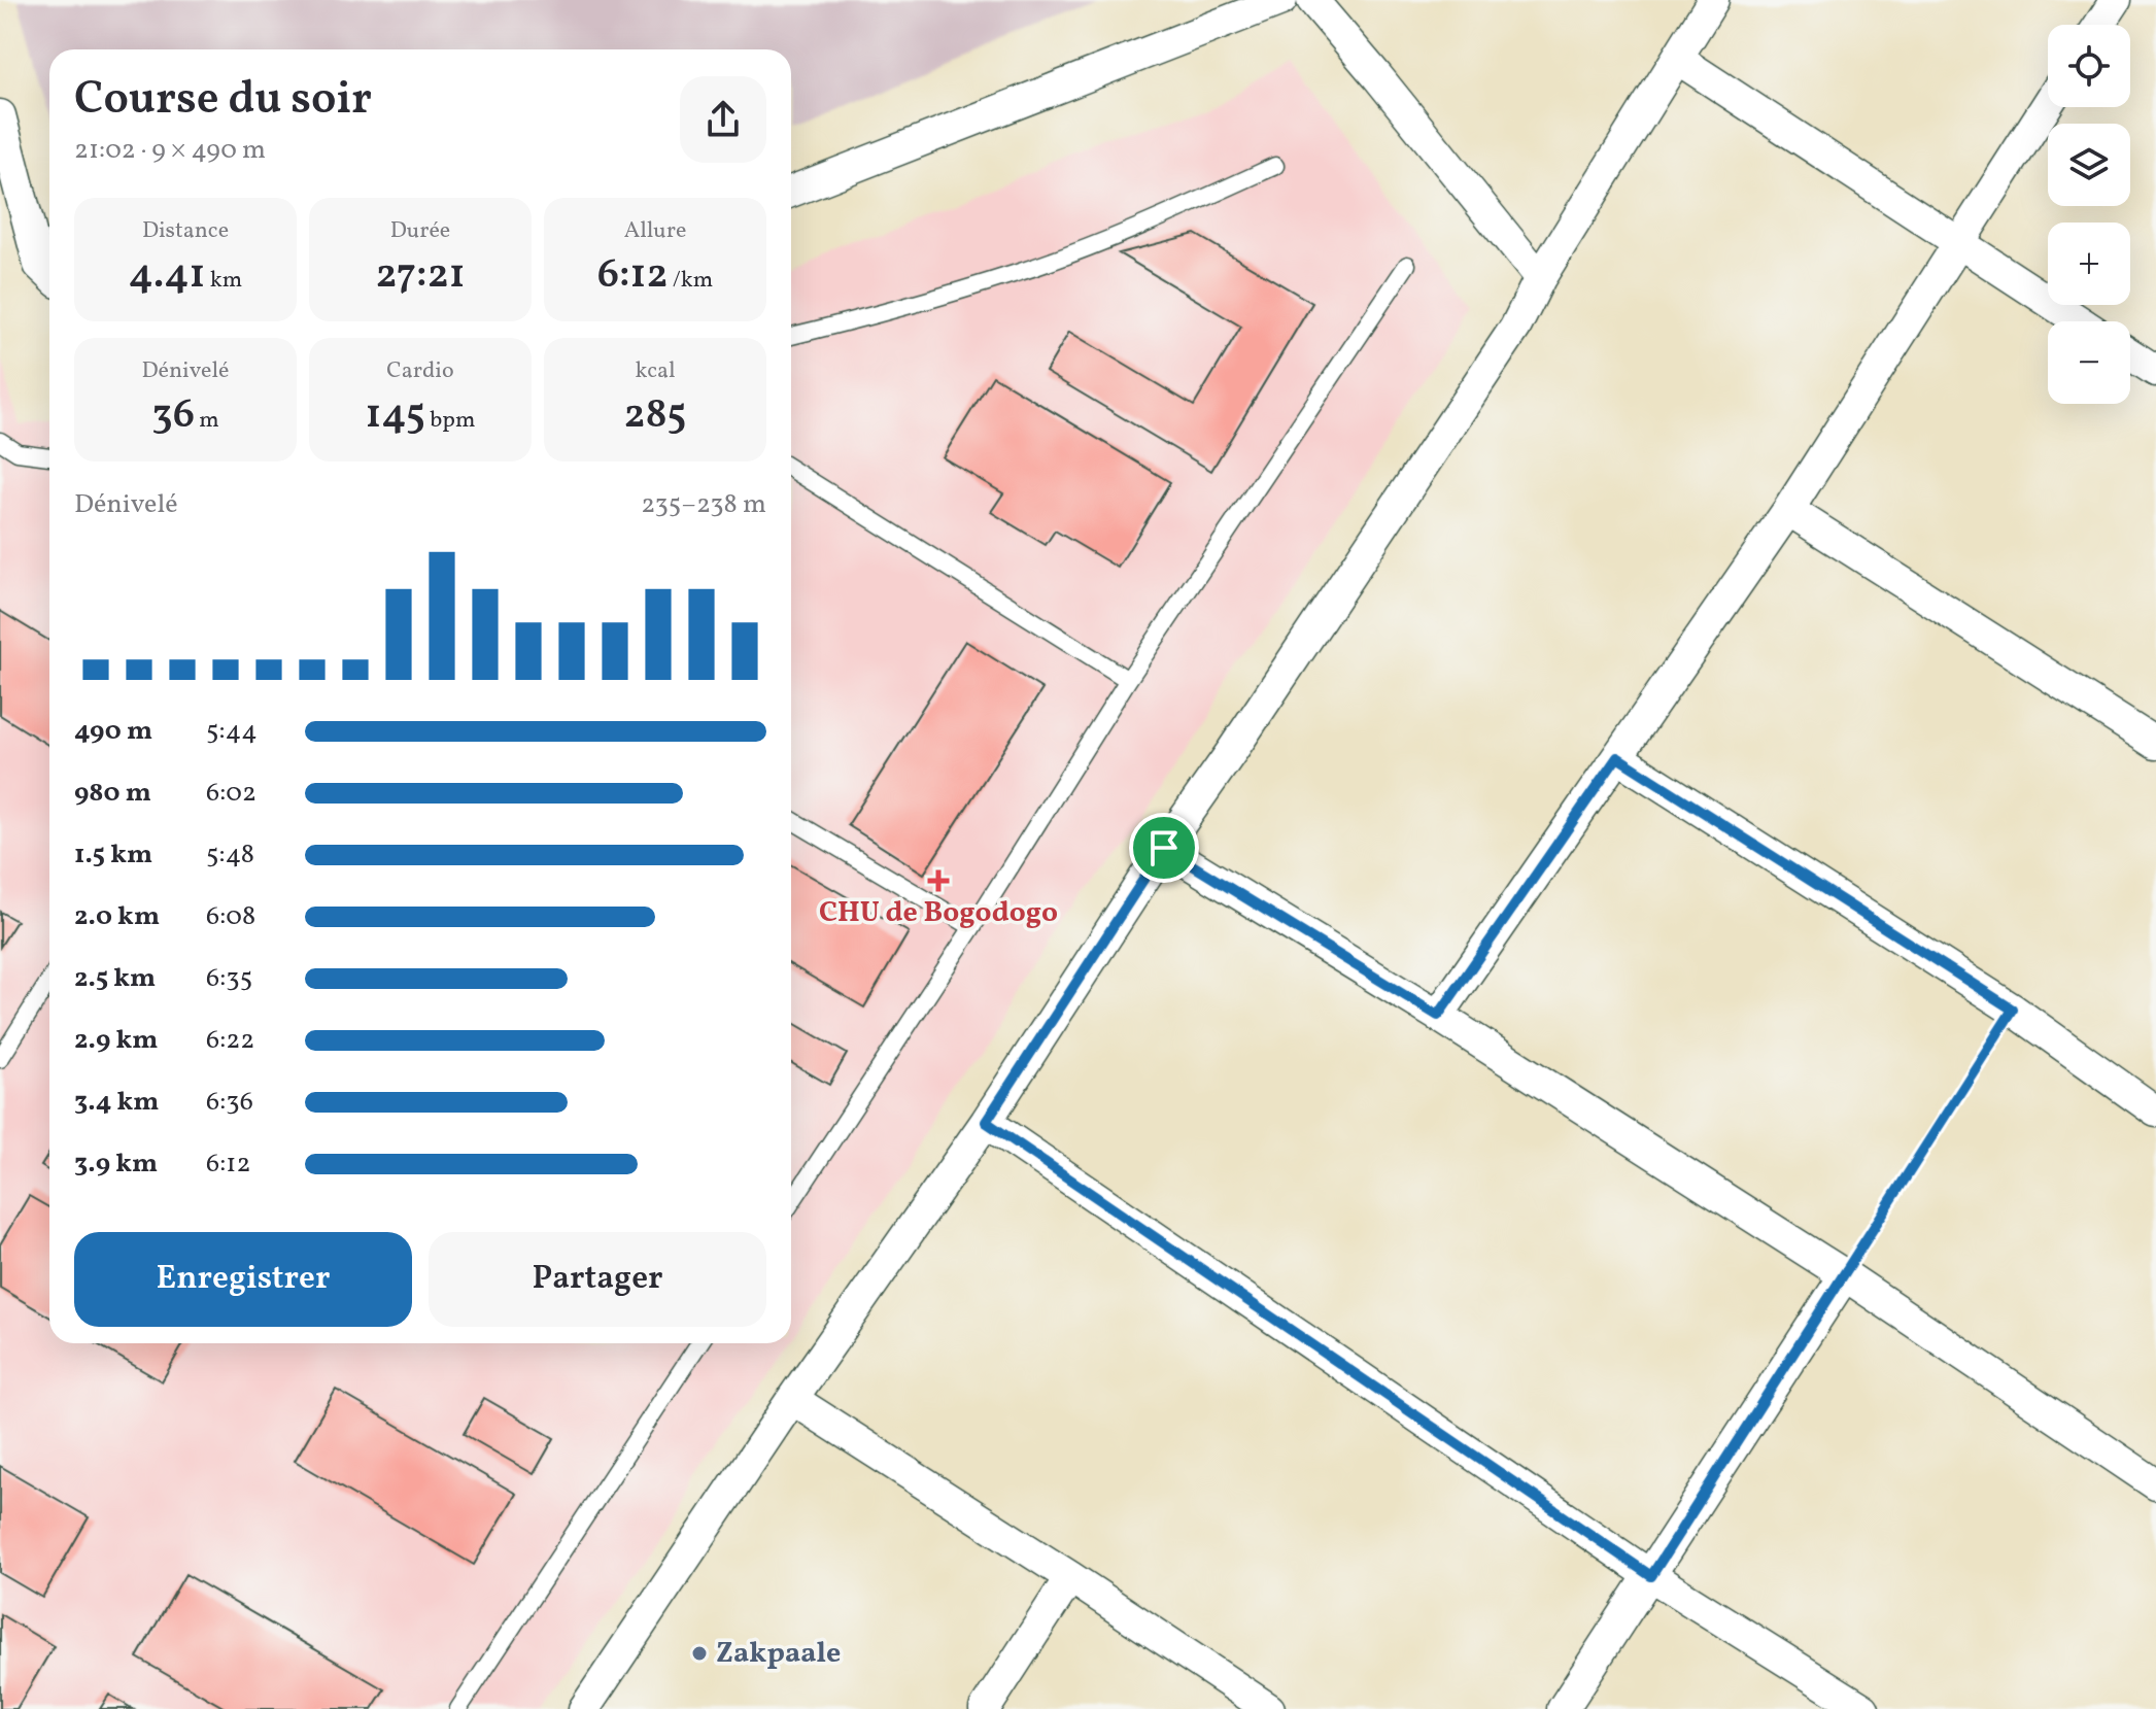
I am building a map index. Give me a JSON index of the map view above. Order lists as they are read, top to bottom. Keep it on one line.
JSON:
{"places":{"health":["CHU de Bogodogo"],"other":["Zakpaale"]},"page":{"map_buttons":["+","−"],"heading":["Course du soir","21:02 · 9 × 490 m"],"stats":[["Distance","4.41 km"],["Durée","27:21"],["Allure","6:12 /km"],["Dénivelé","36 m"],["Cardio","145 bpm"],["kcal","285"]],"chart":["Dénivelé","235–238 m"],"list":[{"name":"490 m","note":"5:44"},{"name":"980 m","note":"6:02"},{"name":"1.5 km","note":"5:48"},{"name":"2.0 km","note":"6:08"},{"name":"2.5 km","note":"6:35"},{"name":"2.9 km","note":"6:22"},{"name":"3.4 km","note":"6:36"},{"name":"3.9 km","note":"6:12"}],"buttons":["Enregistrer","Partager"]}}
